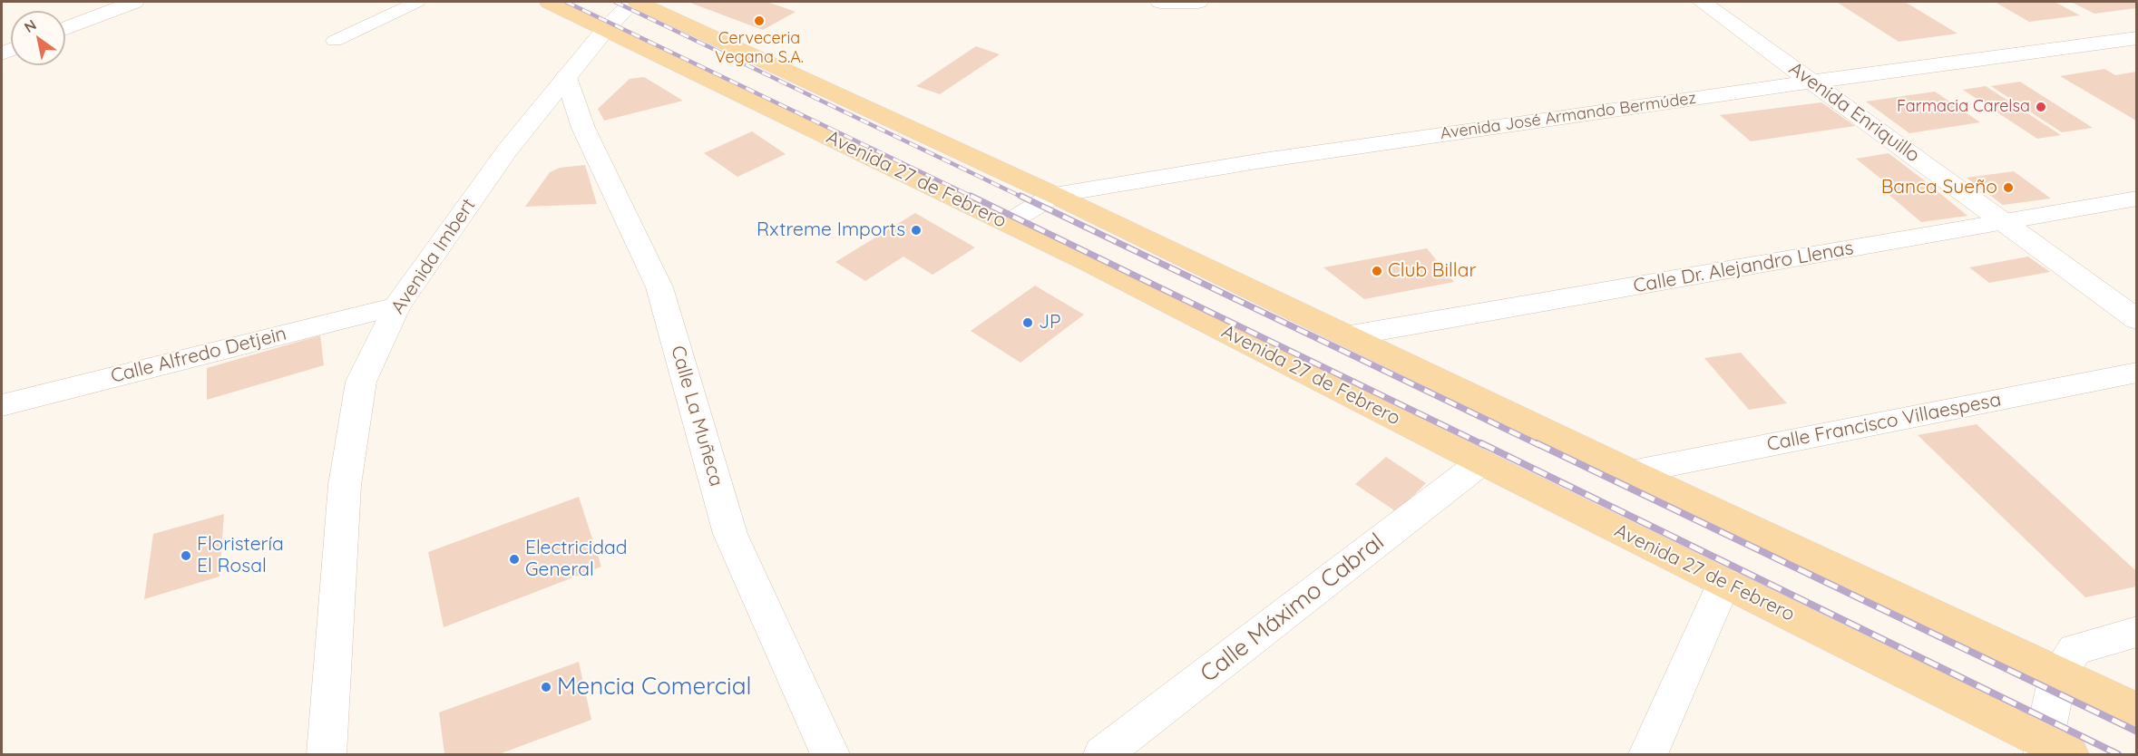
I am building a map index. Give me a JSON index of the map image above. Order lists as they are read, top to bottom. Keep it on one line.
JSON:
{"streets":{"main road":["Avenida 27 de Febrero"],"street":["Avenida Enriquillo","Avenida José Armando Bermúdez","Avenida Imbert","Calle Dr. Alejandro Llenas","Calle Alfredo Detjein","Calle La Muñeca","Calle Francisco Villaespesa","Calle Máximo Cabral"]},"crossings":[["Avenida Enriquillo","Avenida José Armando Bermúdez"],["Avenida Enriquillo","Calle Dr. Alejandro Llenas"],["Avenida José Armando Bermúdez","Avenida 27 de Febrero"],["Avenida 27 de Febrero","Avenida Imbert"],["Avenida 27 de Febrero","Calle Máximo Cabral"],["Avenida Imbert","Calle Alfredo Detjein"],["Avenida Imbert","Calle La Muñeca"]],"places":["Cerveceria Vegana S.A.","Farmacia Carelsa","Banca Sueño","Rxtreme Imports","Club Billar","JP","Floristería El Rosal","Electricidad General","Mencia Comercial"],"north":"top left"}
